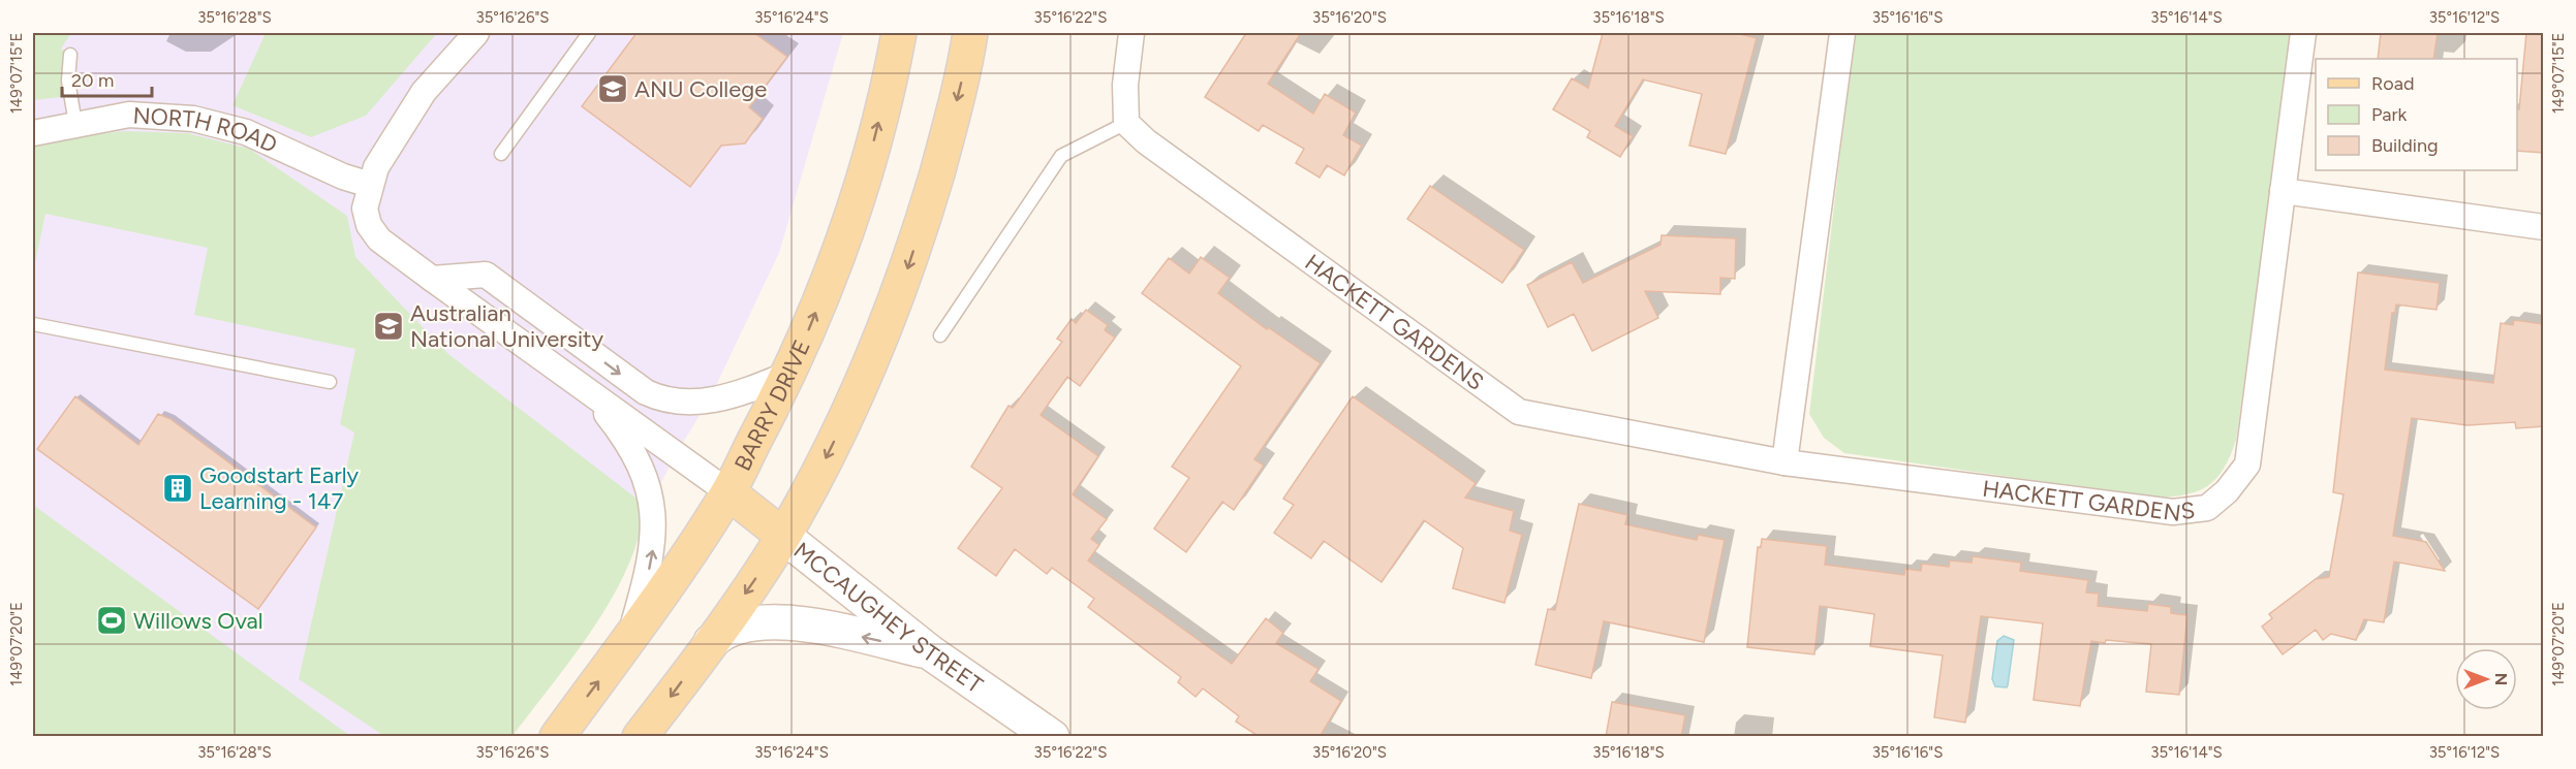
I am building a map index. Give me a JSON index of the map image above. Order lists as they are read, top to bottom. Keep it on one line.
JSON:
{"streets":{"main road":["BARRY DRIVE","MCCAUGHEY STREET"],"street":["NORTH ROAD","HACKETT GARDENS"]},"crossings":[["BARRY DRIVE","MCCAUGHEY STREET"]],"places":{"school or university":["ANU College","Australian National University"],"building":["Goodstart Early Learning - 147"],"sports":["Willows Oval"]},"legend":["Road","Park","Building"],"scale_bar":"20 m","north":"right","coordinates":["35°16'28\"S","35°16'26\"S","35°16'24\"S","35°16'22\"S","35°16'20\"S","35°16'18\"S","35°16'16\"S","35°16'14\"S","35°16'12\"S","149°07'15\"E","149°07'20\"E"]}
